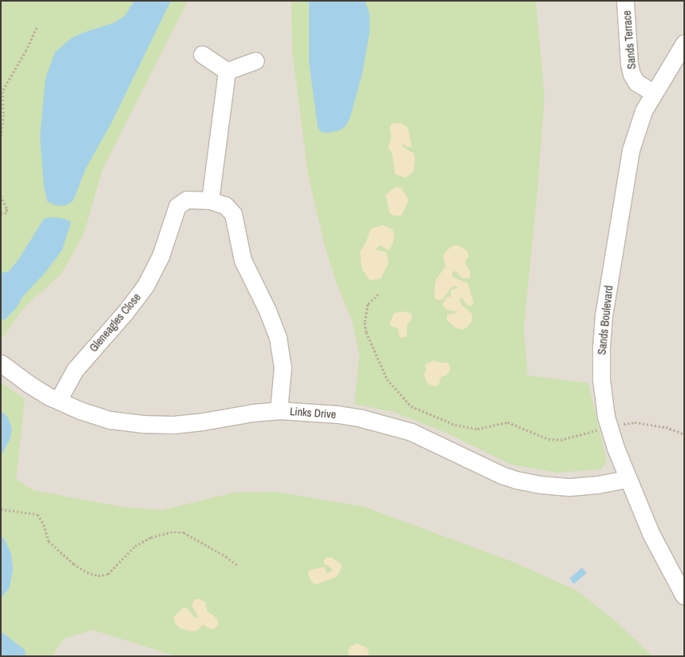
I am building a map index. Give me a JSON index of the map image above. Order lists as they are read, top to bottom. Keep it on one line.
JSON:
{"streets":{"street":["Sands Terrace","Sands Boulevard","Gleneagles Close","Links Drive"]},"crossings":[["Sands Terrace","Sands Boulevard"],["Sands Boulevard","Links Drive"],["Gleneagles Close","Links Drive"]]}
